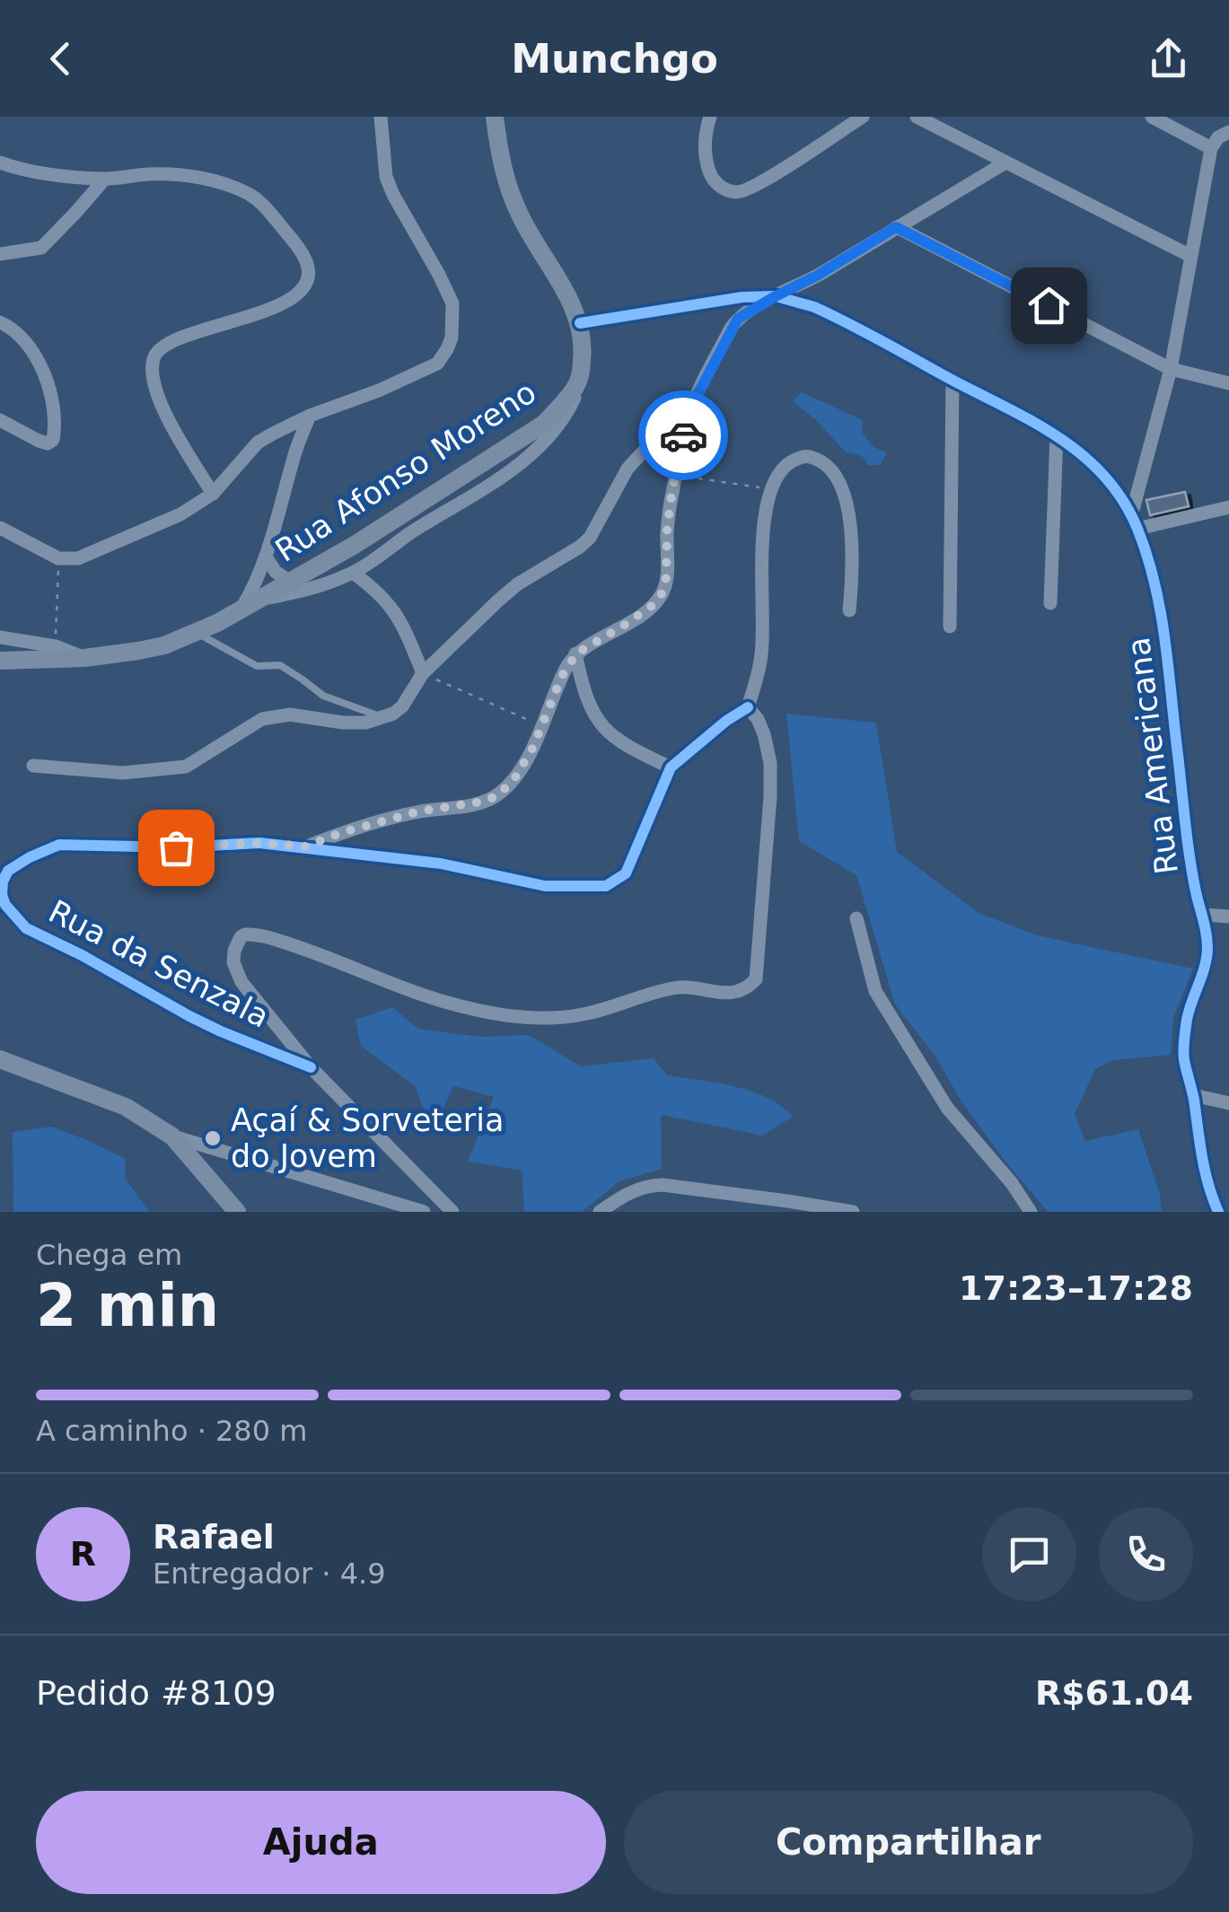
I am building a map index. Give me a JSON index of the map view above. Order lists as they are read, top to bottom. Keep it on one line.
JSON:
{"streets":{"main road":["Rua Afonso Moreno"],"street":["Rua Americana","Rua da Senzala"]},"places":["Açaí & Sorveteria do Jovem"],"page":{"header":"Munchgo","heading":["2 min","Chega em","17:23–17:28"],"panel":["Rafael","Entregador · 4.9","Pedido #8109","R$61.04"],"bar":"A caminho · 280 m","round":"R","buttons":["Ajuda","Compartilhar"]}}
